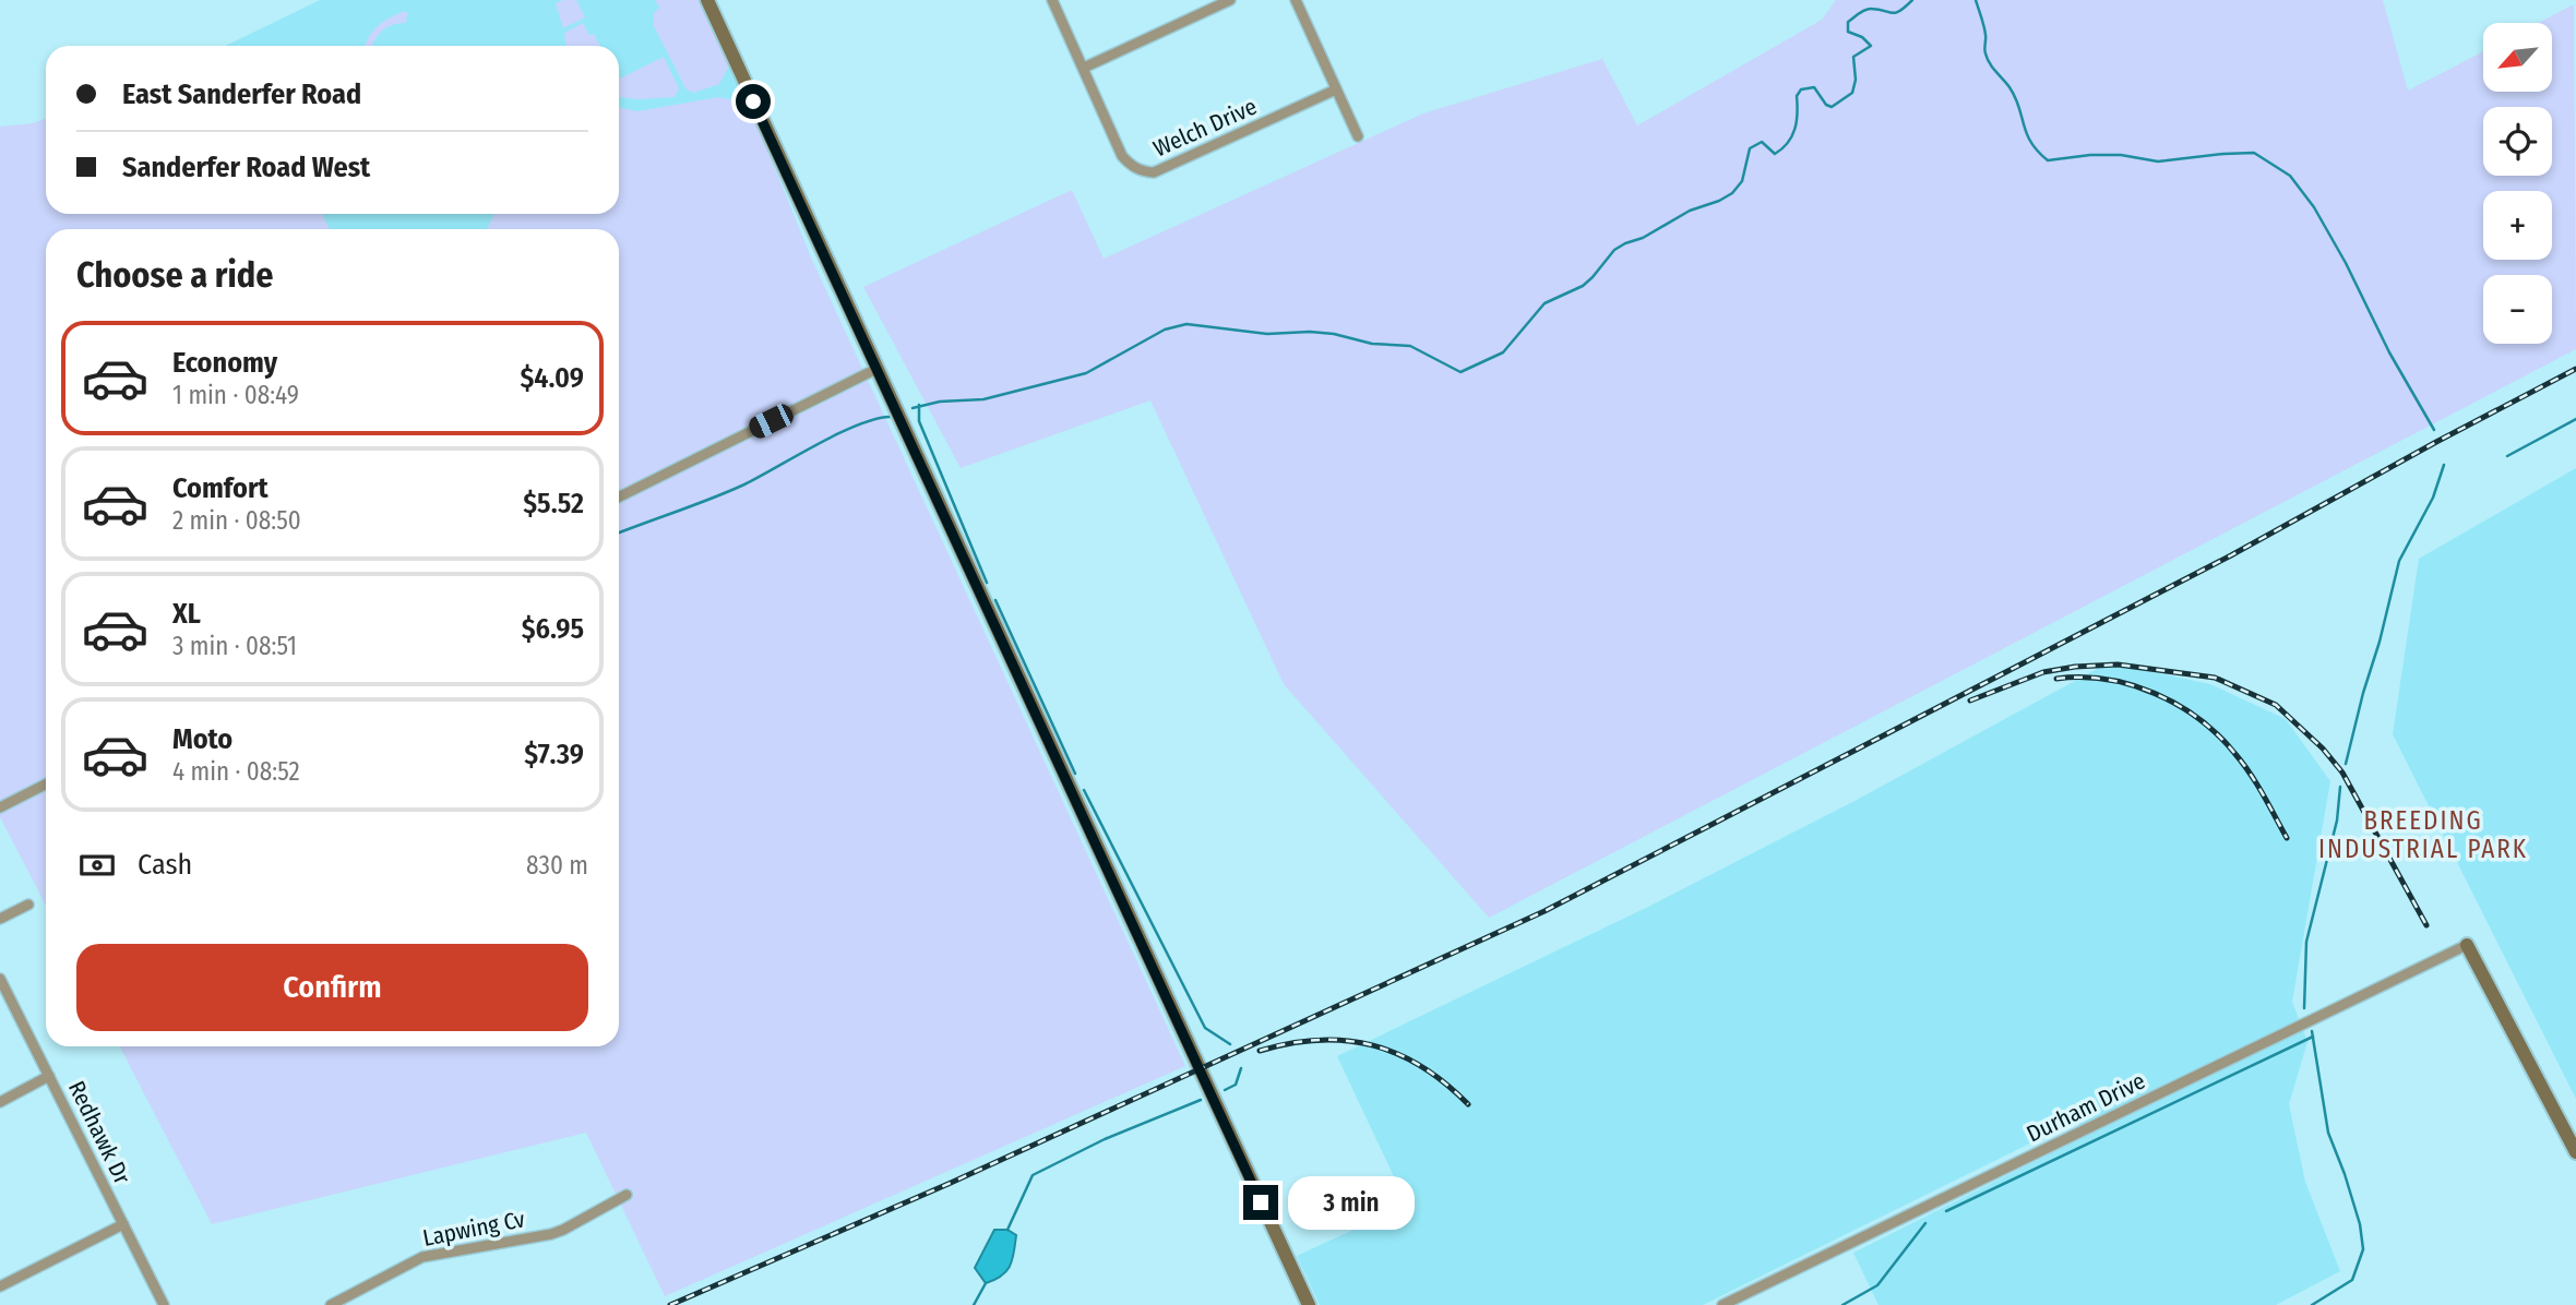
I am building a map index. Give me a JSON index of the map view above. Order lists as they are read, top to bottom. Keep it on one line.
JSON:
{"streets":{"street":["Welch Drive","Durham Drive","Redhawk Dr","Lapwing Cv"]},"districts":["BREEDING INDUSTRIAL PARK"],"north":"bottom left","page":{"map_buttons":["+","−"],"banner":["East Sanderfer Road","Sanderfer Road West"],"heading":"Choose a ride","list":[{"name":"Economy","note":"1 min · 08:49","value":"$4.09"},{"name":"Comfort","note":"2 min · 08:50","value":"$5.52"},{"name":"XL","note":"3 min · 08:51","value":"$6.95"},{"name":"Moto","note":"4 min · 08:52","value":"$7.39"}],"pay":["Cash","830 m"],"buttons":"Confirm","bubble":"3 min"}}
